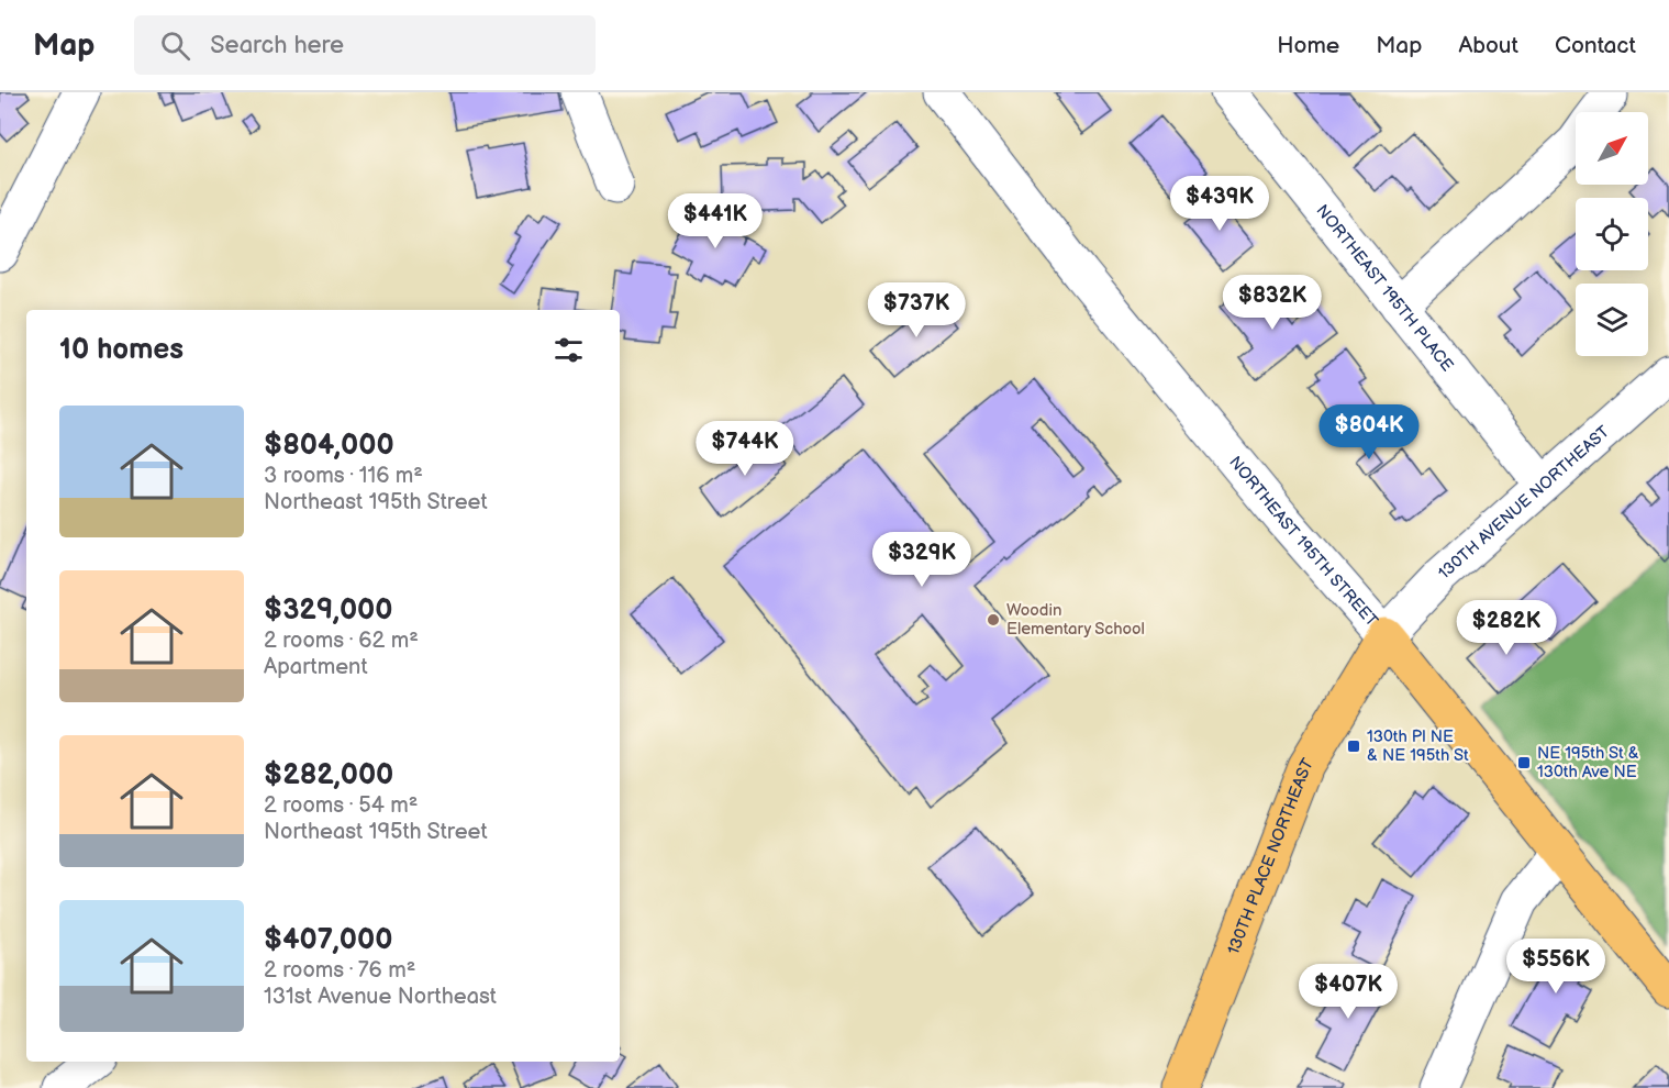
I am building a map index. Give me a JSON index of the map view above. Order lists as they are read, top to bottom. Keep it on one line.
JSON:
{"streets":{"main road":["NORTHEAST 195TH STREET","130TH PLACE NORTHEAST"],"street":["NORTHEAST 195TH PLACE","130TH AVENUE NORTHEAST"]},"crossings":[["NORTHEAST 195TH PLACE","130TH AVENUE NORTHEAST"],["130TH AVENUE NORTHEAST","NORTHEAST 195TH STREET"],["130TH AVENUE NORTHEAST","130TH PLACE NORTHEAST"],["NORTHEAST 195TH STREET","130TH PLACE NORTHEAST"]],"places":{"other":["Woodin Elementary School"],"transit":["130th Pl NE & NE 195th St","NE 195th St & 130th Ave NE"]},"north":"top right","page":{"header":"Map","search":"Search here","nav":["Home","Map","About","Contact"],"price":["$439K","$441K","$832K","$737K","$804K","$744K","$329K","$282K","$556K","$407K"],"heading":"10 homes","list":[{"name":"$804,000","note":"3 rooms · 116 m² · Northeast 195th Street"},{"name":"$329,000","note":"2 rooms · 62 m² · Apartment"},{"name":"$282,000","note":"2 rooms · 54 m² · Northeast 195th Street"},{"name":"$407,000","note":"2 rooms · 76 m² · 131st Avenue Northeast"}]}}
